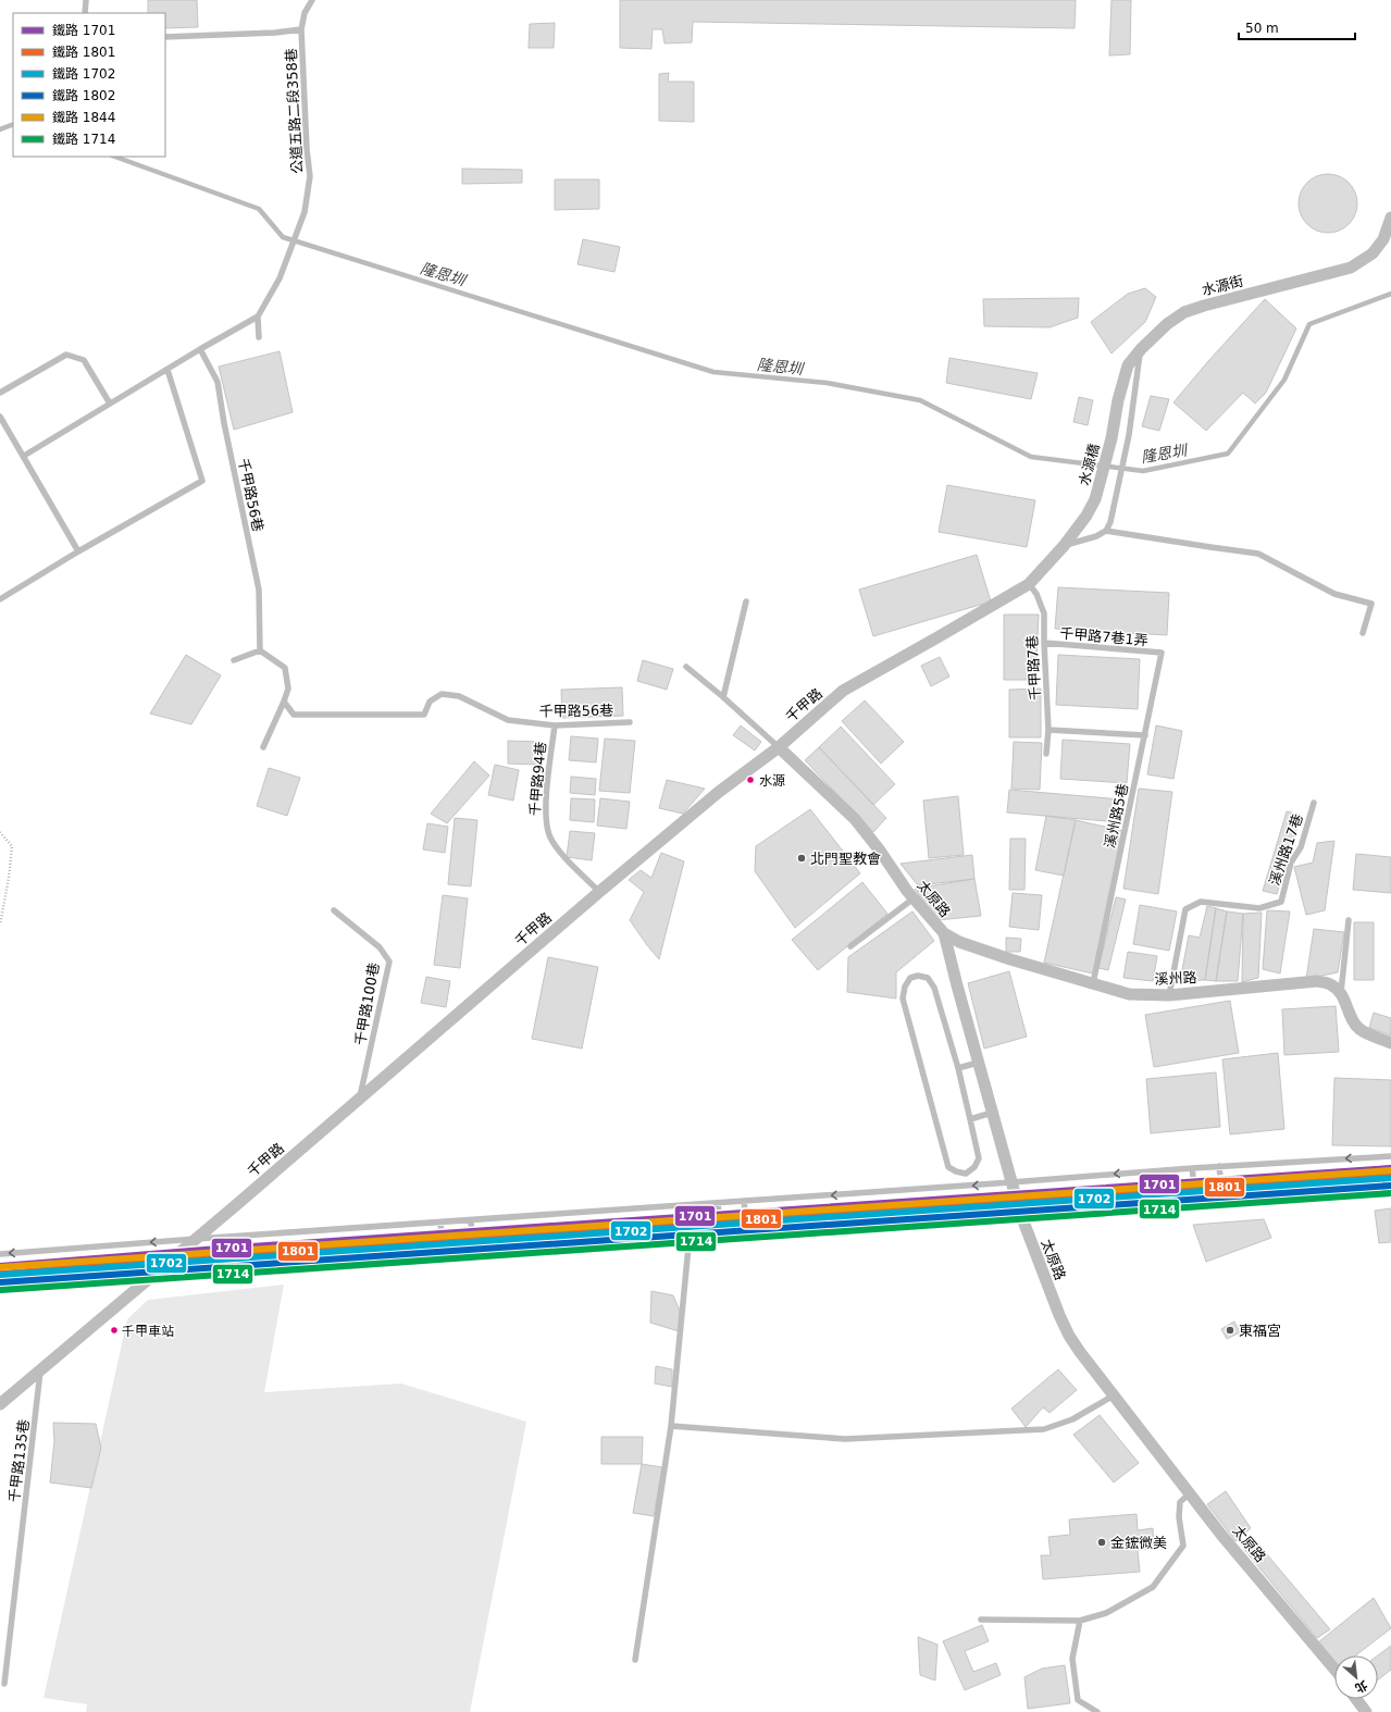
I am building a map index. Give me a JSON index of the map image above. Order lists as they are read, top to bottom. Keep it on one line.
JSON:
{"streets":{"street":["水源街","水源橋","千甲路","太原路","溪州路"],"lane":["公道五路二段358巷","千甲路56巷","千甲路7巷1弄","千甲路7巷","千甲路94巷","溪州路5巷","溪州路17巷","千甲路100巷","千甲路135巷"]},"crossings":[["水源街","水源橋"],["水源橋","千甲路"],["千甲路56巷","千甲路94巷"],["千甲路7巷1弄","千甲路7巷"],["千甲路7巷1弄","溪州路5巷"],["千甲路7巷","千甲路"],["千甲路","千甲路94巷"],["千甲路","太原路"],["千甲路","千甲路100巷"],["千甲路","千甲路135巷"],["溪州路5巷","溪州路"],["溪州路17巷","溪州路"],["太原路","溪州路"]],"water":["隆恩圳"],"places":["水源","北門聖教會","千甲車站","東福宮","金鋐微美"],"lines":["rail line 1701","rail line 1844","rail line 1801","rail line 1702","rail line 1802","rail line 1714"],"legend":["鐵路 1701","鐵路 1801","鐵路 1702","鐵路 1802","鐵路 1844","鐵路 1714"],"scale_bar":"50 m","north":"bottom right"}
